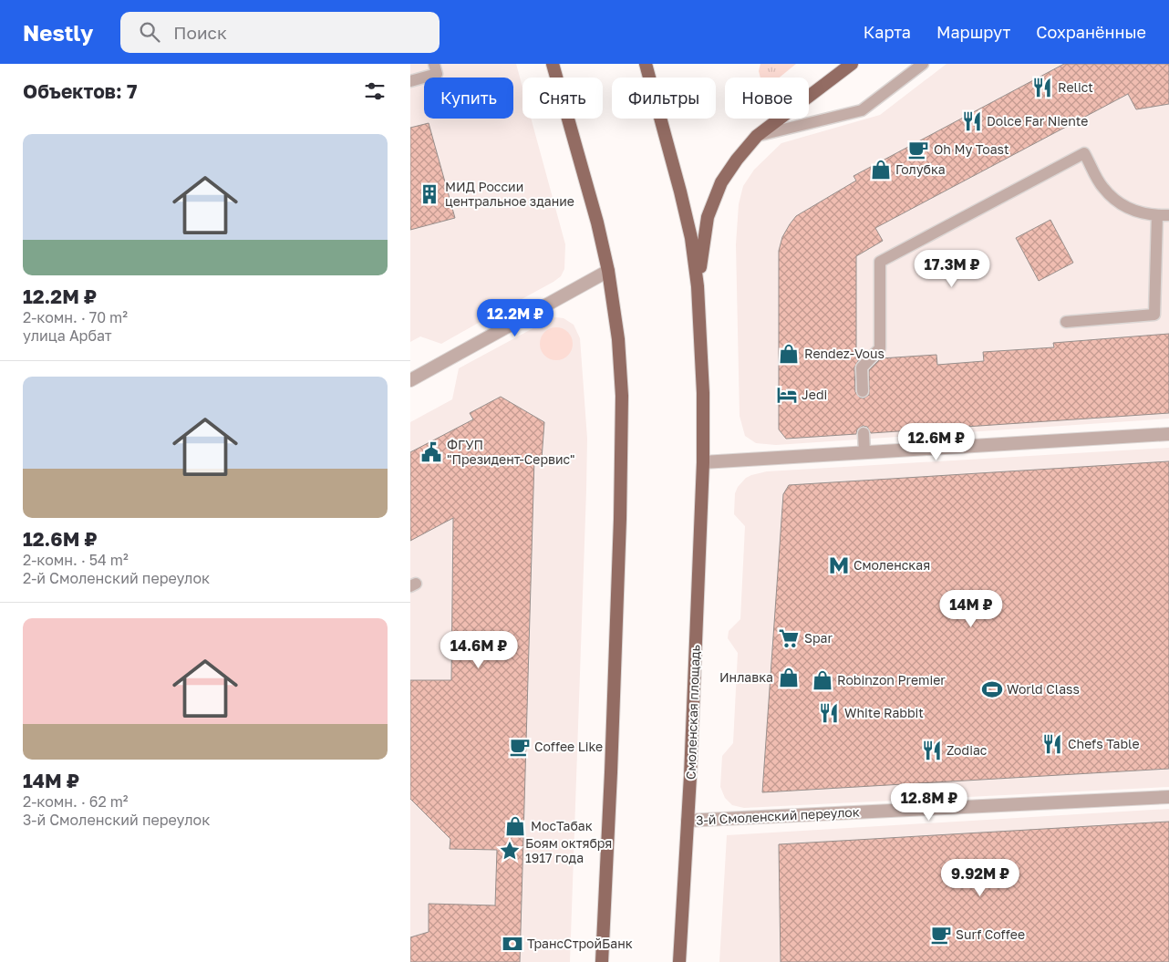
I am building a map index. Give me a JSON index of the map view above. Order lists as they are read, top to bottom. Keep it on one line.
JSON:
{"streets":{"main road":["Смоленская площадь"],"street":["3-й Смоленский переулок"]},"crossings":[["Смоленская площадь","3-й Смоленский переулок"]],"places":{"restaurant":["Relict","Dolce Far Niente","White Rabbit","Chefs Table","Zodiac"],"cafe":["Oh My Toast","Coffee Like","Surf Coffee"],"shop":["Голубка","Rendez-Vous","Инлавка","Robinzon Premier","МосТабак"],"building":["МИД России центральное здание"],"hotel":["Jedi"],"public building":["ФГУП \"Президент-Сервис\""],"metro station":["Смоленская"],"supermarket":["Spar"],"sports":["World Class"],"place":["Боям октября 1917 года"],"bank":["ТрансСтройБанк"]},"page":{"header":"Nestly","search":"Поиск","nav":["Карта","Маршрут","Сохранённые"],"heading":"Объектов: 7","chip":["Купить","Снять","Фильтры","Новое"],"list":[{"name":"12.2M ₽","note":"2-комн. · 70 m² · улица Арбат"},{"name":"12.6M ₽","note":"2-комн. · 54 m² · 2-й Смоленский переулок"},{"name":"14M ₽","note":"2-комн. · 62 m² · 3-й Смоленский переулок"}],"price":["17.3M ₽","12.2M ₽","12.6M ₽","14M ₽","14.6M ₽","12.8M ₽","9.92M ₽"]}}
